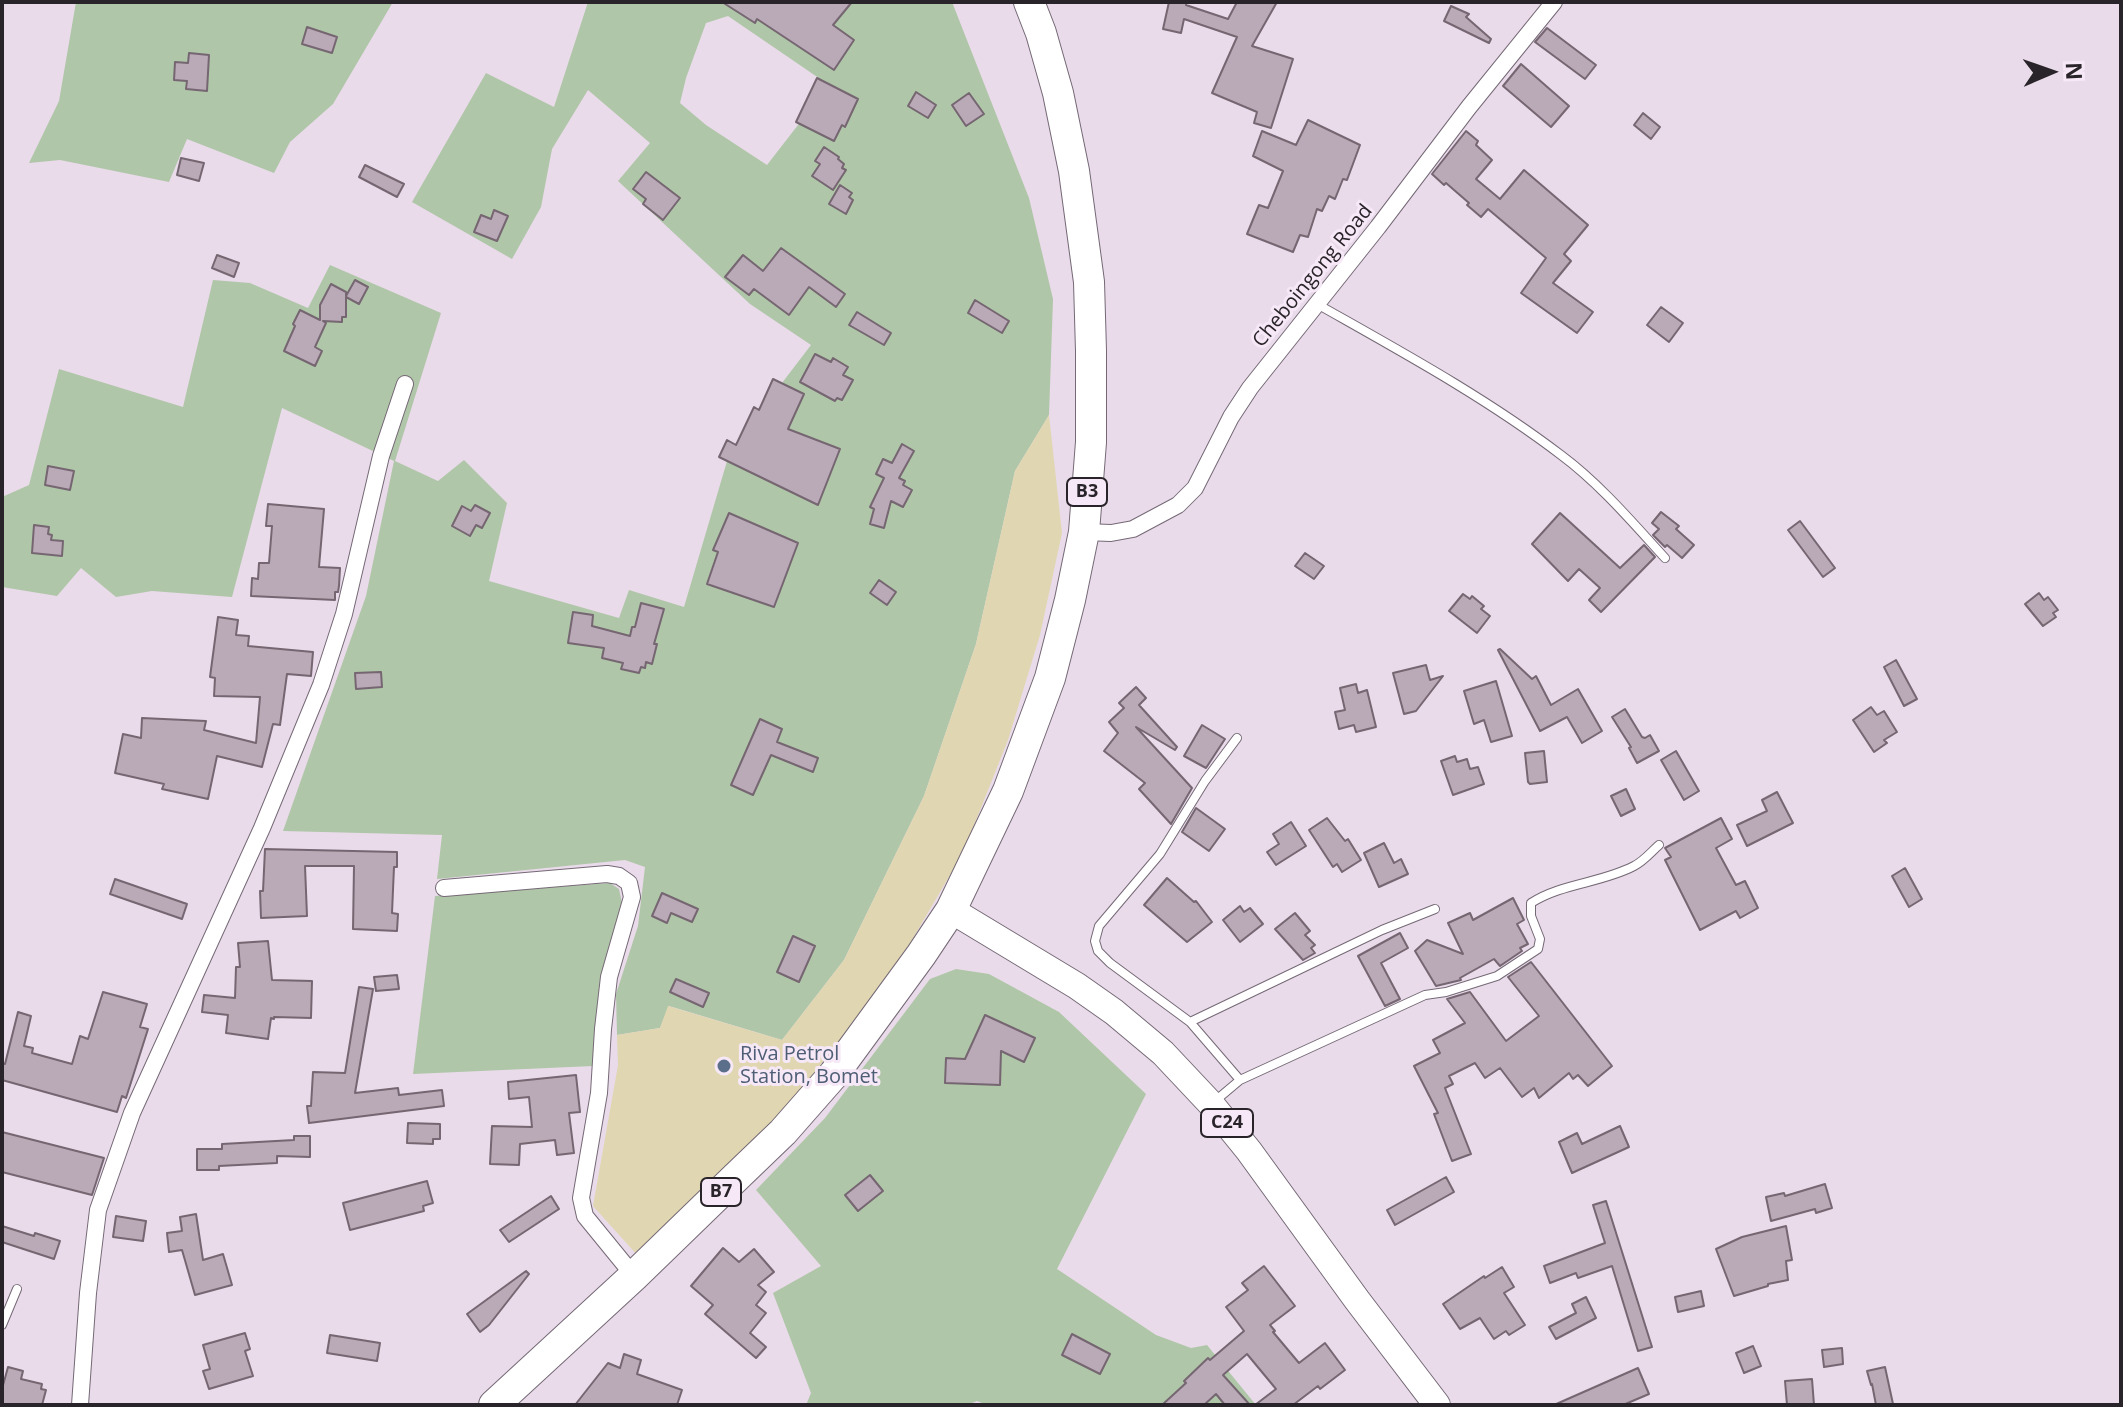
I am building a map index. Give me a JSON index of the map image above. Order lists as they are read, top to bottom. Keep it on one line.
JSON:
{"streets":{"highway":["B3","B7"],"main road":["C24"],"street":["Cheboingong Road"]},"crossings":[["Cheboingong Road","B3"],["B3","C24"],["B3","B7"]],"places":["Riva Petrol Station, Bomet"],"north":"right"}
